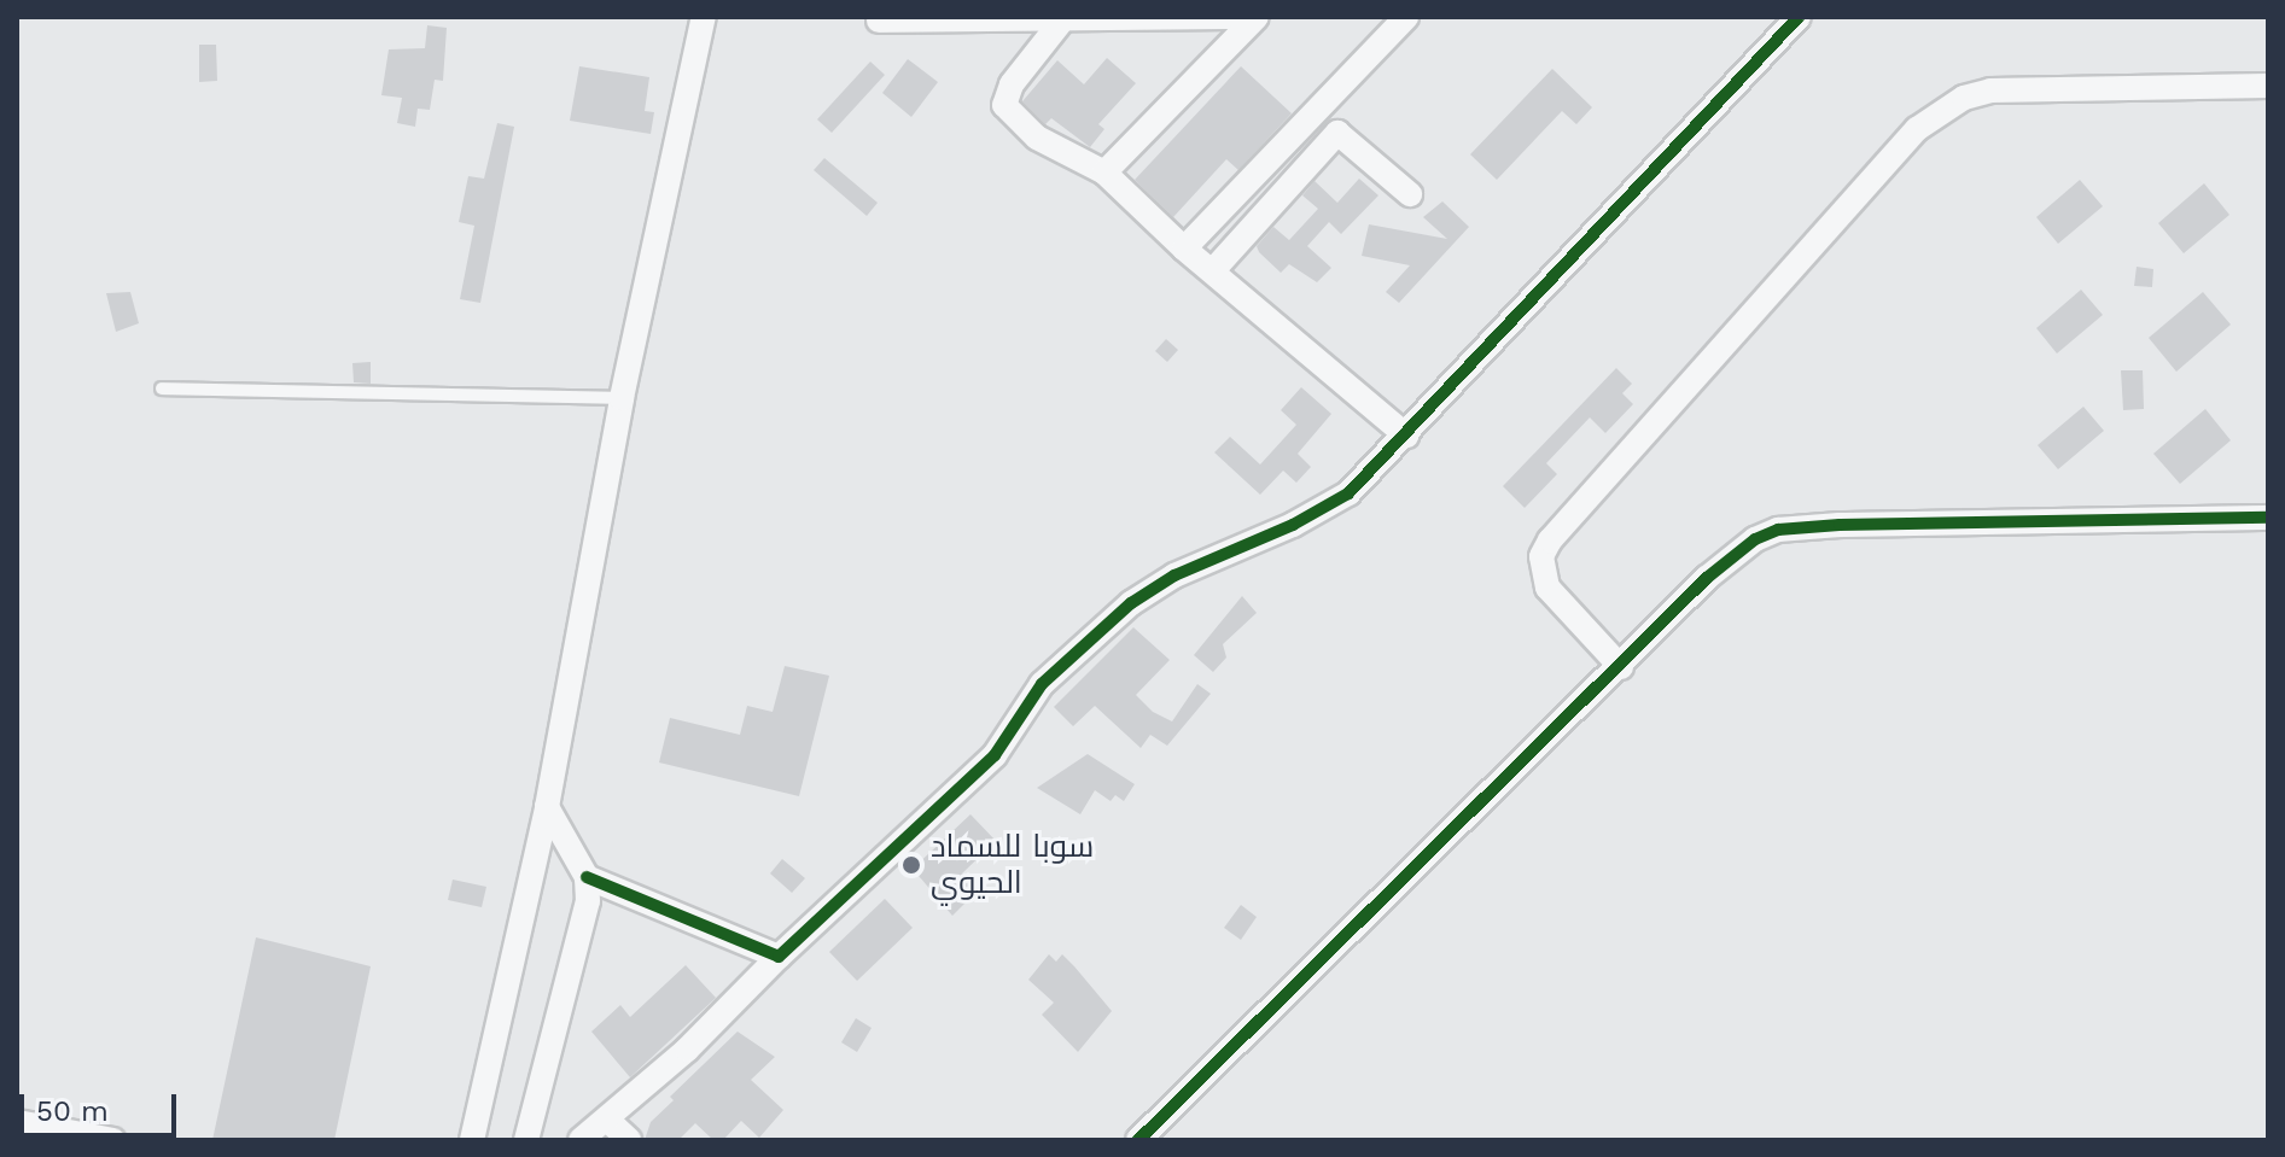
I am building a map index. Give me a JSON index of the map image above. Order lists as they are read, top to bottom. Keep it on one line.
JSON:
{"places":["سوبا للسماد الحيوي"],"scale_bar":"50 m"}
